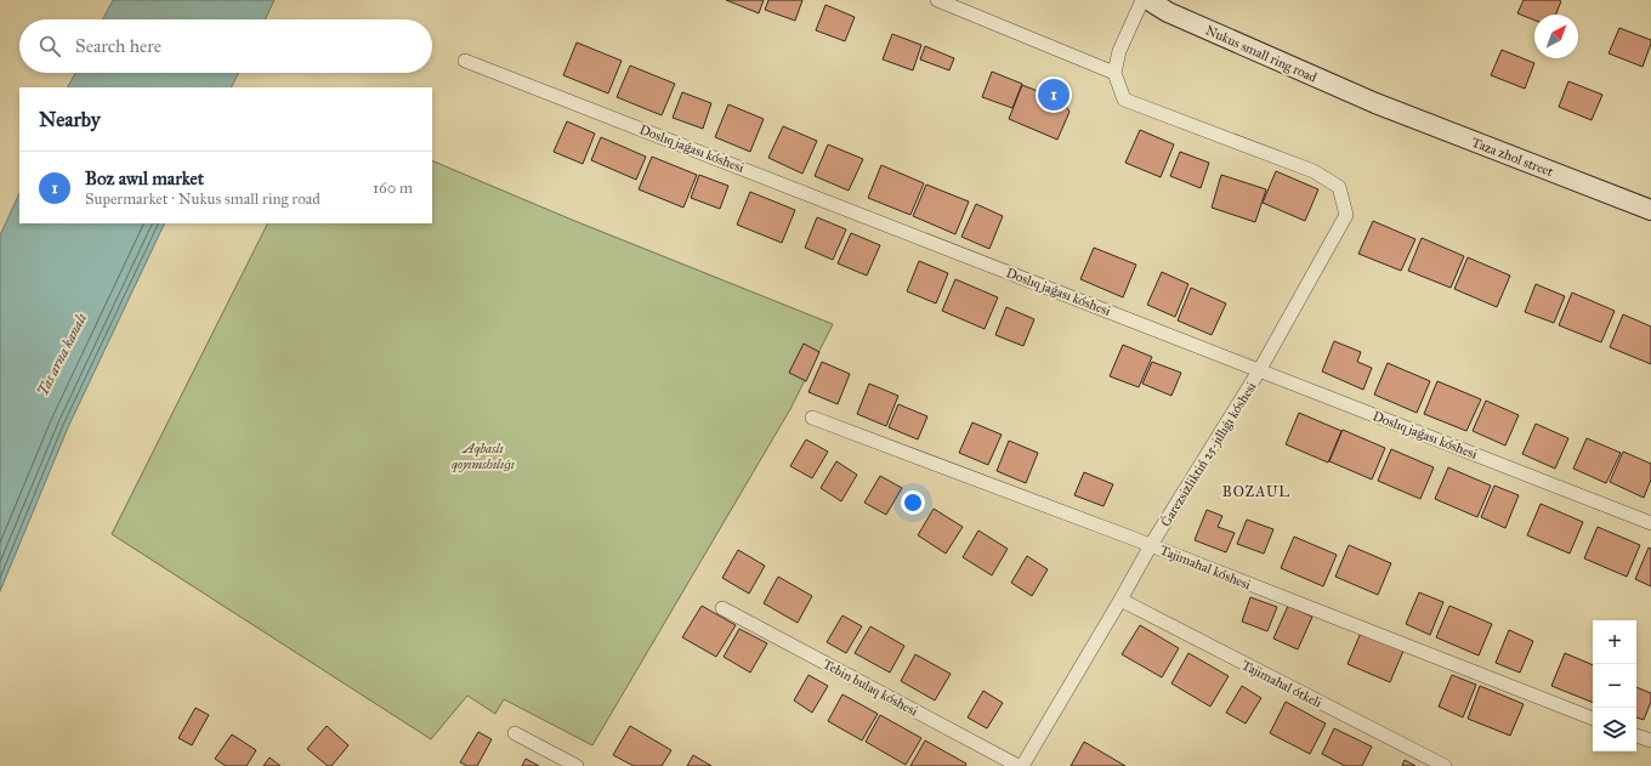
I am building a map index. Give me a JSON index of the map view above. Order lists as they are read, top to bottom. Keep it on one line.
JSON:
{"streets":{"main road":["Nukus small ring road","Taza zhol street"],"street":["Doslıq jaǵası kóshesi","Ǵarezsizliktiń 25-jıllıǵı kóshesi","Tajimahal kóshesi","Tajimahal ótkeli","Tebin bulaq kóshesi"]},"crossings":[["Nukus small ring road","Taza zhol street"],["Doslıq jaǵası kóshesi","Ǵarezsizliktiń 25-jıllıǵı kóshesi"],["Ǵarezsizliktiń 25-jıllıǵı kóshesi","Tajimahal kóshesi"],["Ǵarezsizliktiń 25-jıllıǵı kóshesi","Tajimahal ótkeli"],["Ǵarezsizliktiń 25-jıllıǵı kóshesi","Tebin bulaq kóshesi"]],"districts":["BOZAUL"],"water":["Tas arna kanalı"],"parks":["Aqbaslı qoyımshılıǵı"],"north":"top right","page":{"search":"Search here","pins":"1","heading":"Nearby","list":[{"mark":"1","name":"Boz awıl market","note":"Supermarket · Nukus small ring road","value":"160 m"}],"map_buttons":["+","−"]}}
